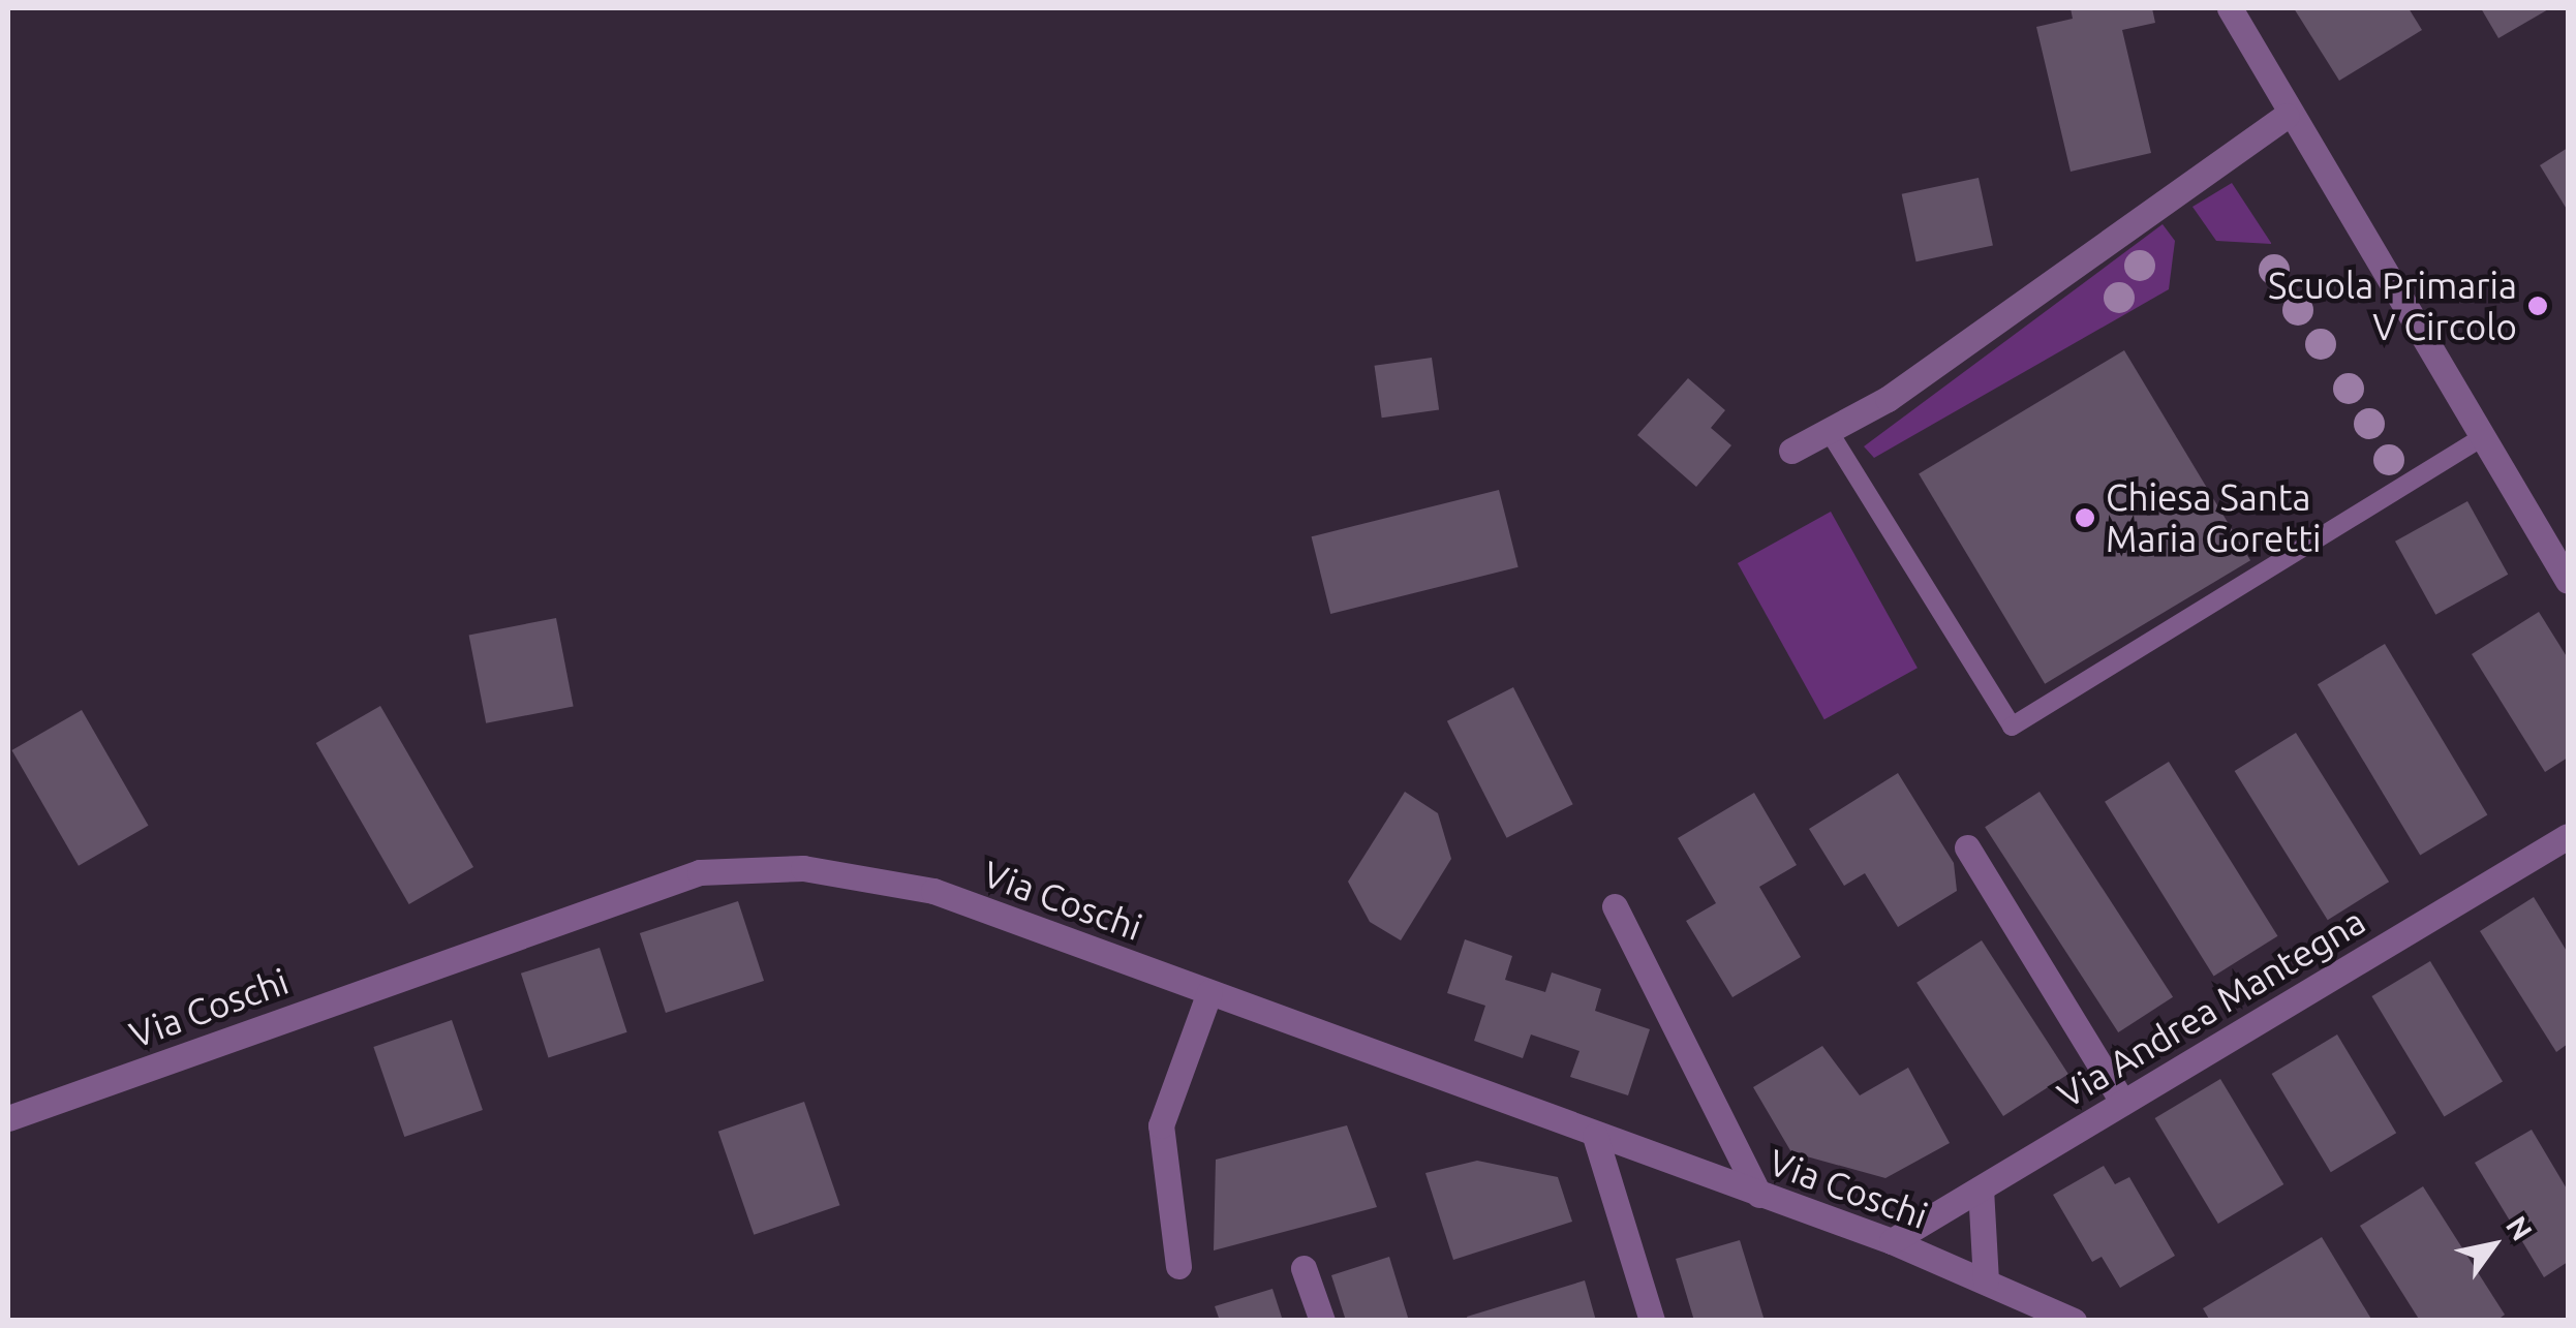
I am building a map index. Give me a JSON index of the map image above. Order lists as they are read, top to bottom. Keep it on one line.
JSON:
{"streets":{"street":["Via Coschi","Via Andrea Mantegna"]},"crossings":[["Via Coschi","Via Andrea Mantegna"]],"places":["Scuola Primaria V Circolo","Chiesa Santa Maria Goretti"],"north":"top right"}
